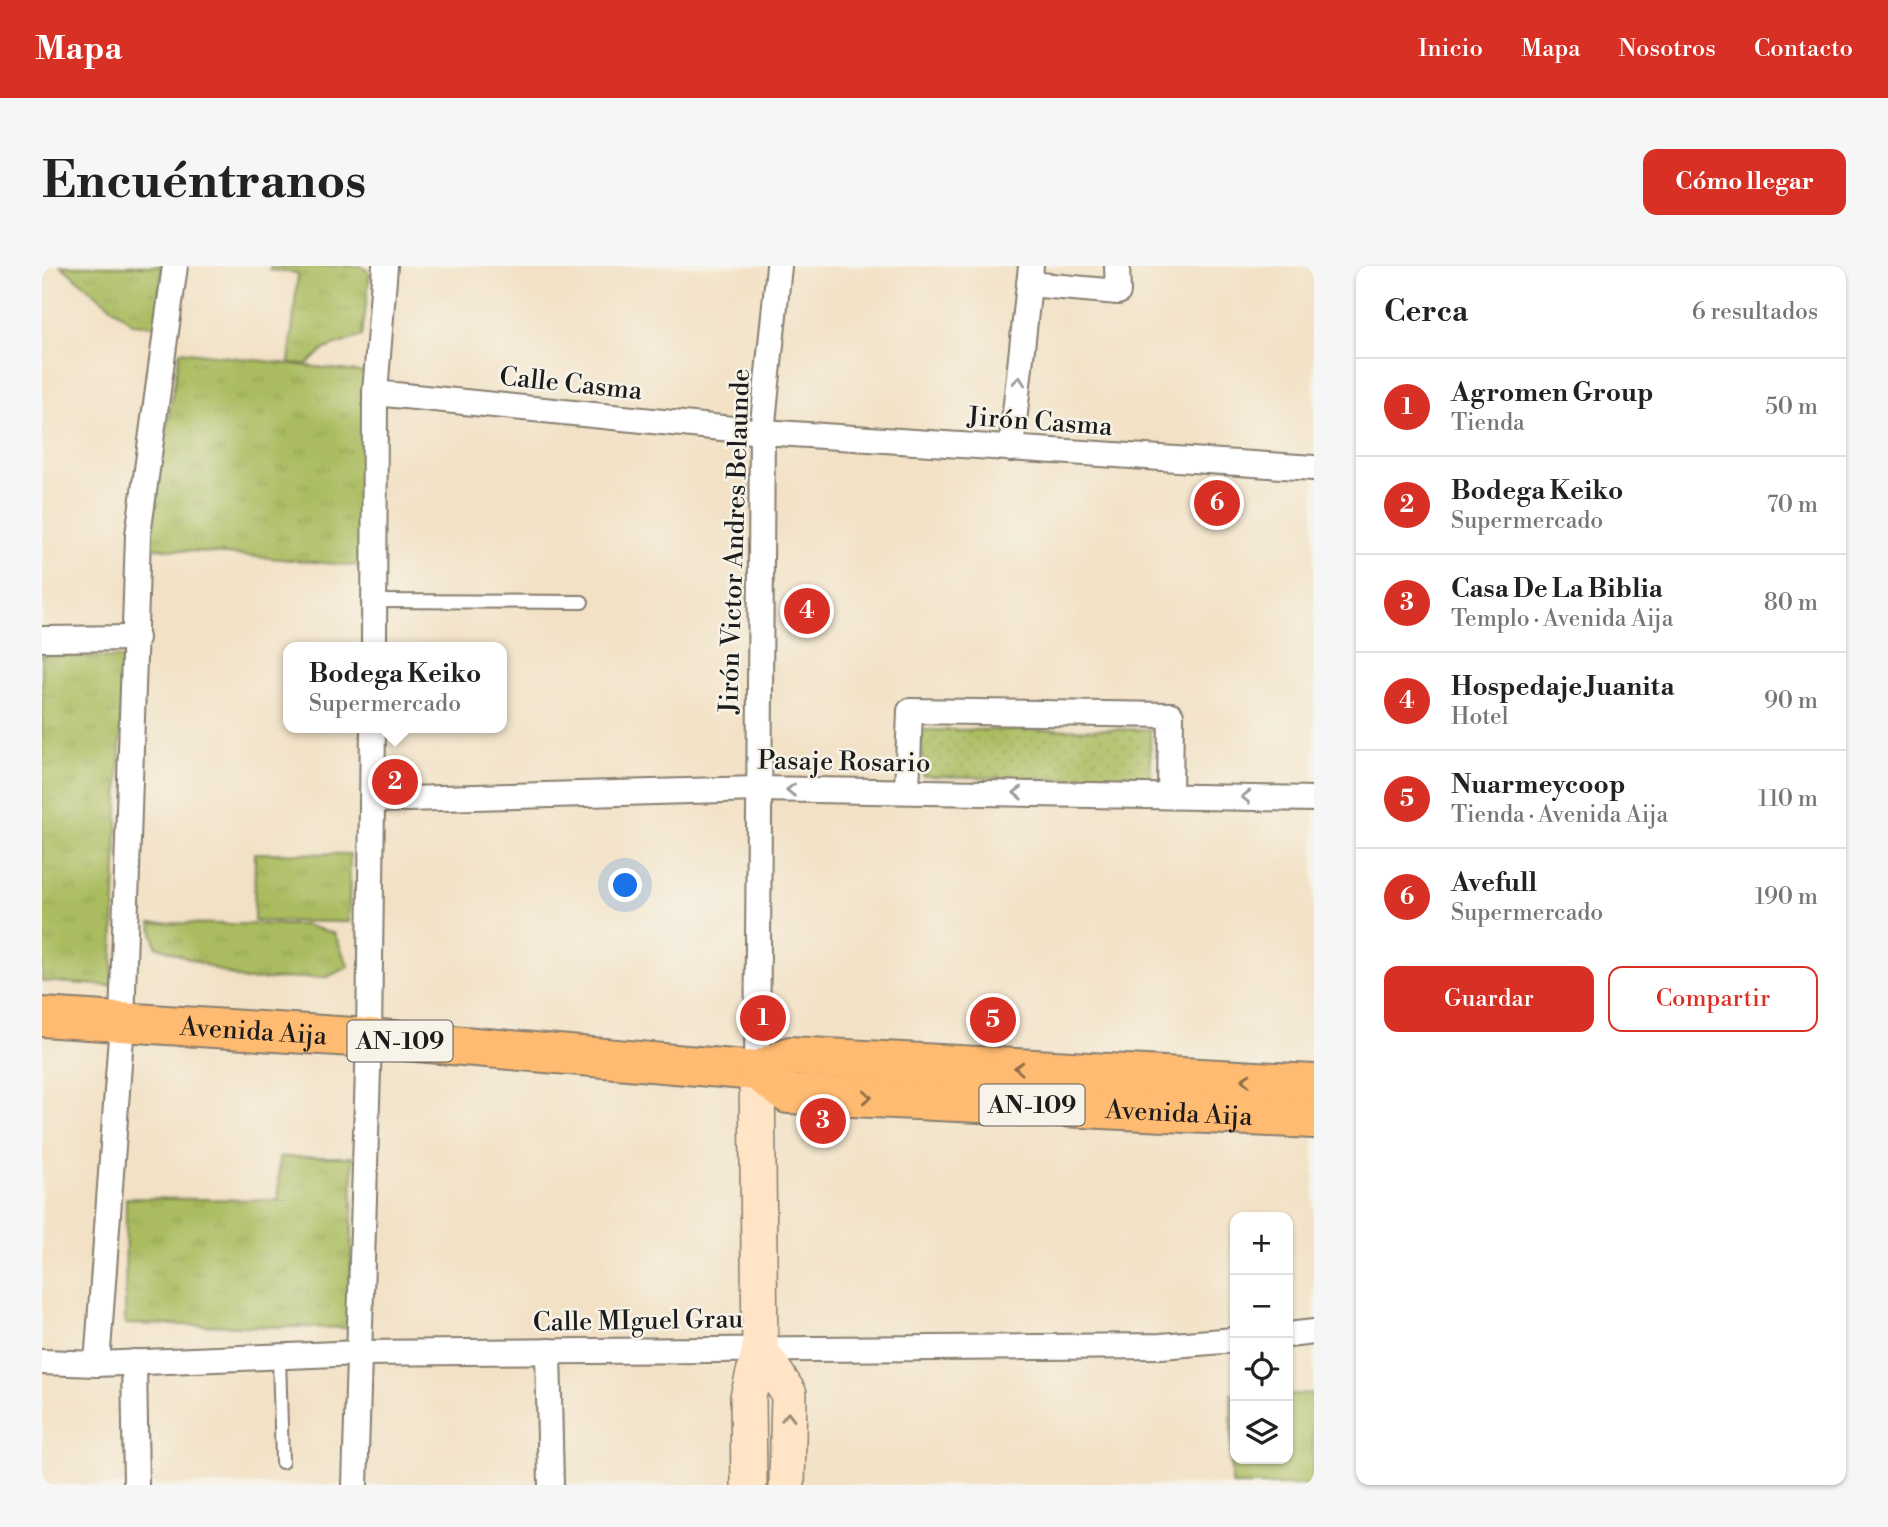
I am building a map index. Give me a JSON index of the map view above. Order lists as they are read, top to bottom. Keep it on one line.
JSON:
{"streets":{"main road":["Avenida Aija","AN-109"],"street":["Calle Casma","Jirón Casma","Jirón Victor Andres Belaunde","Pasaje Rosario","Calle MIguel Grau"]},"crossings":[["Calle Casma","Jirón Casma"],["Calle Casma","Jirón Victor Andres Belaunde"],["Jirón Casma","Jirón Victor Andres Belaunde"],["Jirón Victor Andres Belaunde","Pasaje Rosario"],["Jirón Victor Andres Belaunde","Avenida Aija"]],"one_way":["Pasaje Rosario"],"page":{"header":"Mapa","nav":["Inicio","Mapa","Nosotros","Contacto"],"buttons":["Cómo llegar",["Guardar","Compartir"]],"title":"Encuéntranos","heading":["Cerca","6 resultados"],"list":[{"mark":"1","name":"Agromen Group","note":"Tienda","value":"50 m"},{"mark":"2","name":"Bodega Keiko","note":"Supermercado","value":"70 m"},{"mark":"3","name":"Casa De La Biblia","note":"Templo · Avenida Aija","value":"80 m"},{"mark":"4","name":"Hospedaje Juanita","note":"Hotel","value":"90 m"},{"mark":"5","name":"Nuarmeycoop","note":"Tienda · Avenida Aija","value":"110 m"},{"mark":"6","name":"Avefull","note":"Supermercado","value":"190 m"}],"pins":["6","4","2","1","5","3"],"popup":["Bodega Keiko","Supermercado"],"map_buttons":["+","−"]}}
